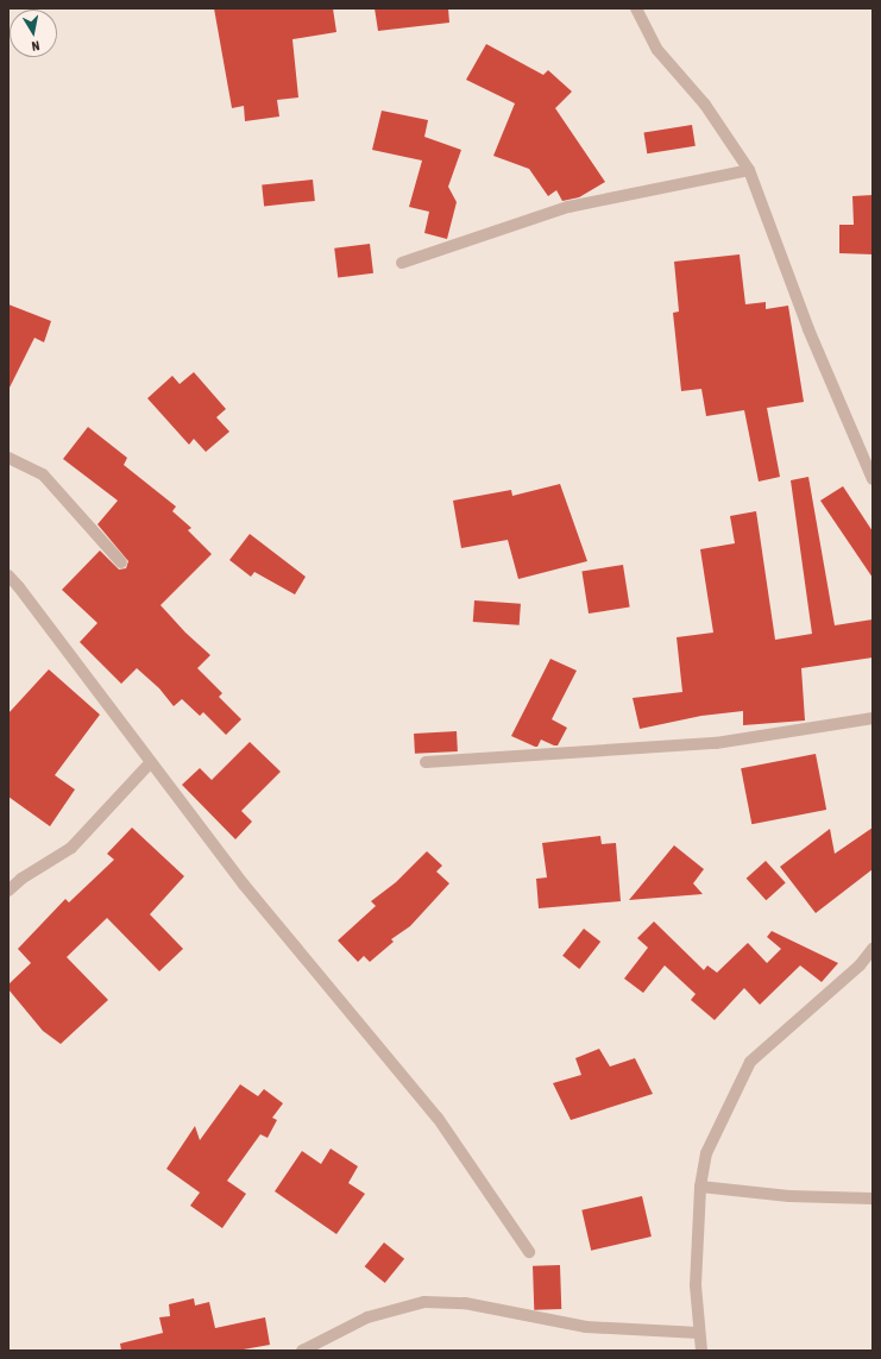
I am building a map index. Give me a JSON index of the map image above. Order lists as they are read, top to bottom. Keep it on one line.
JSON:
{"north":"bottom"}
